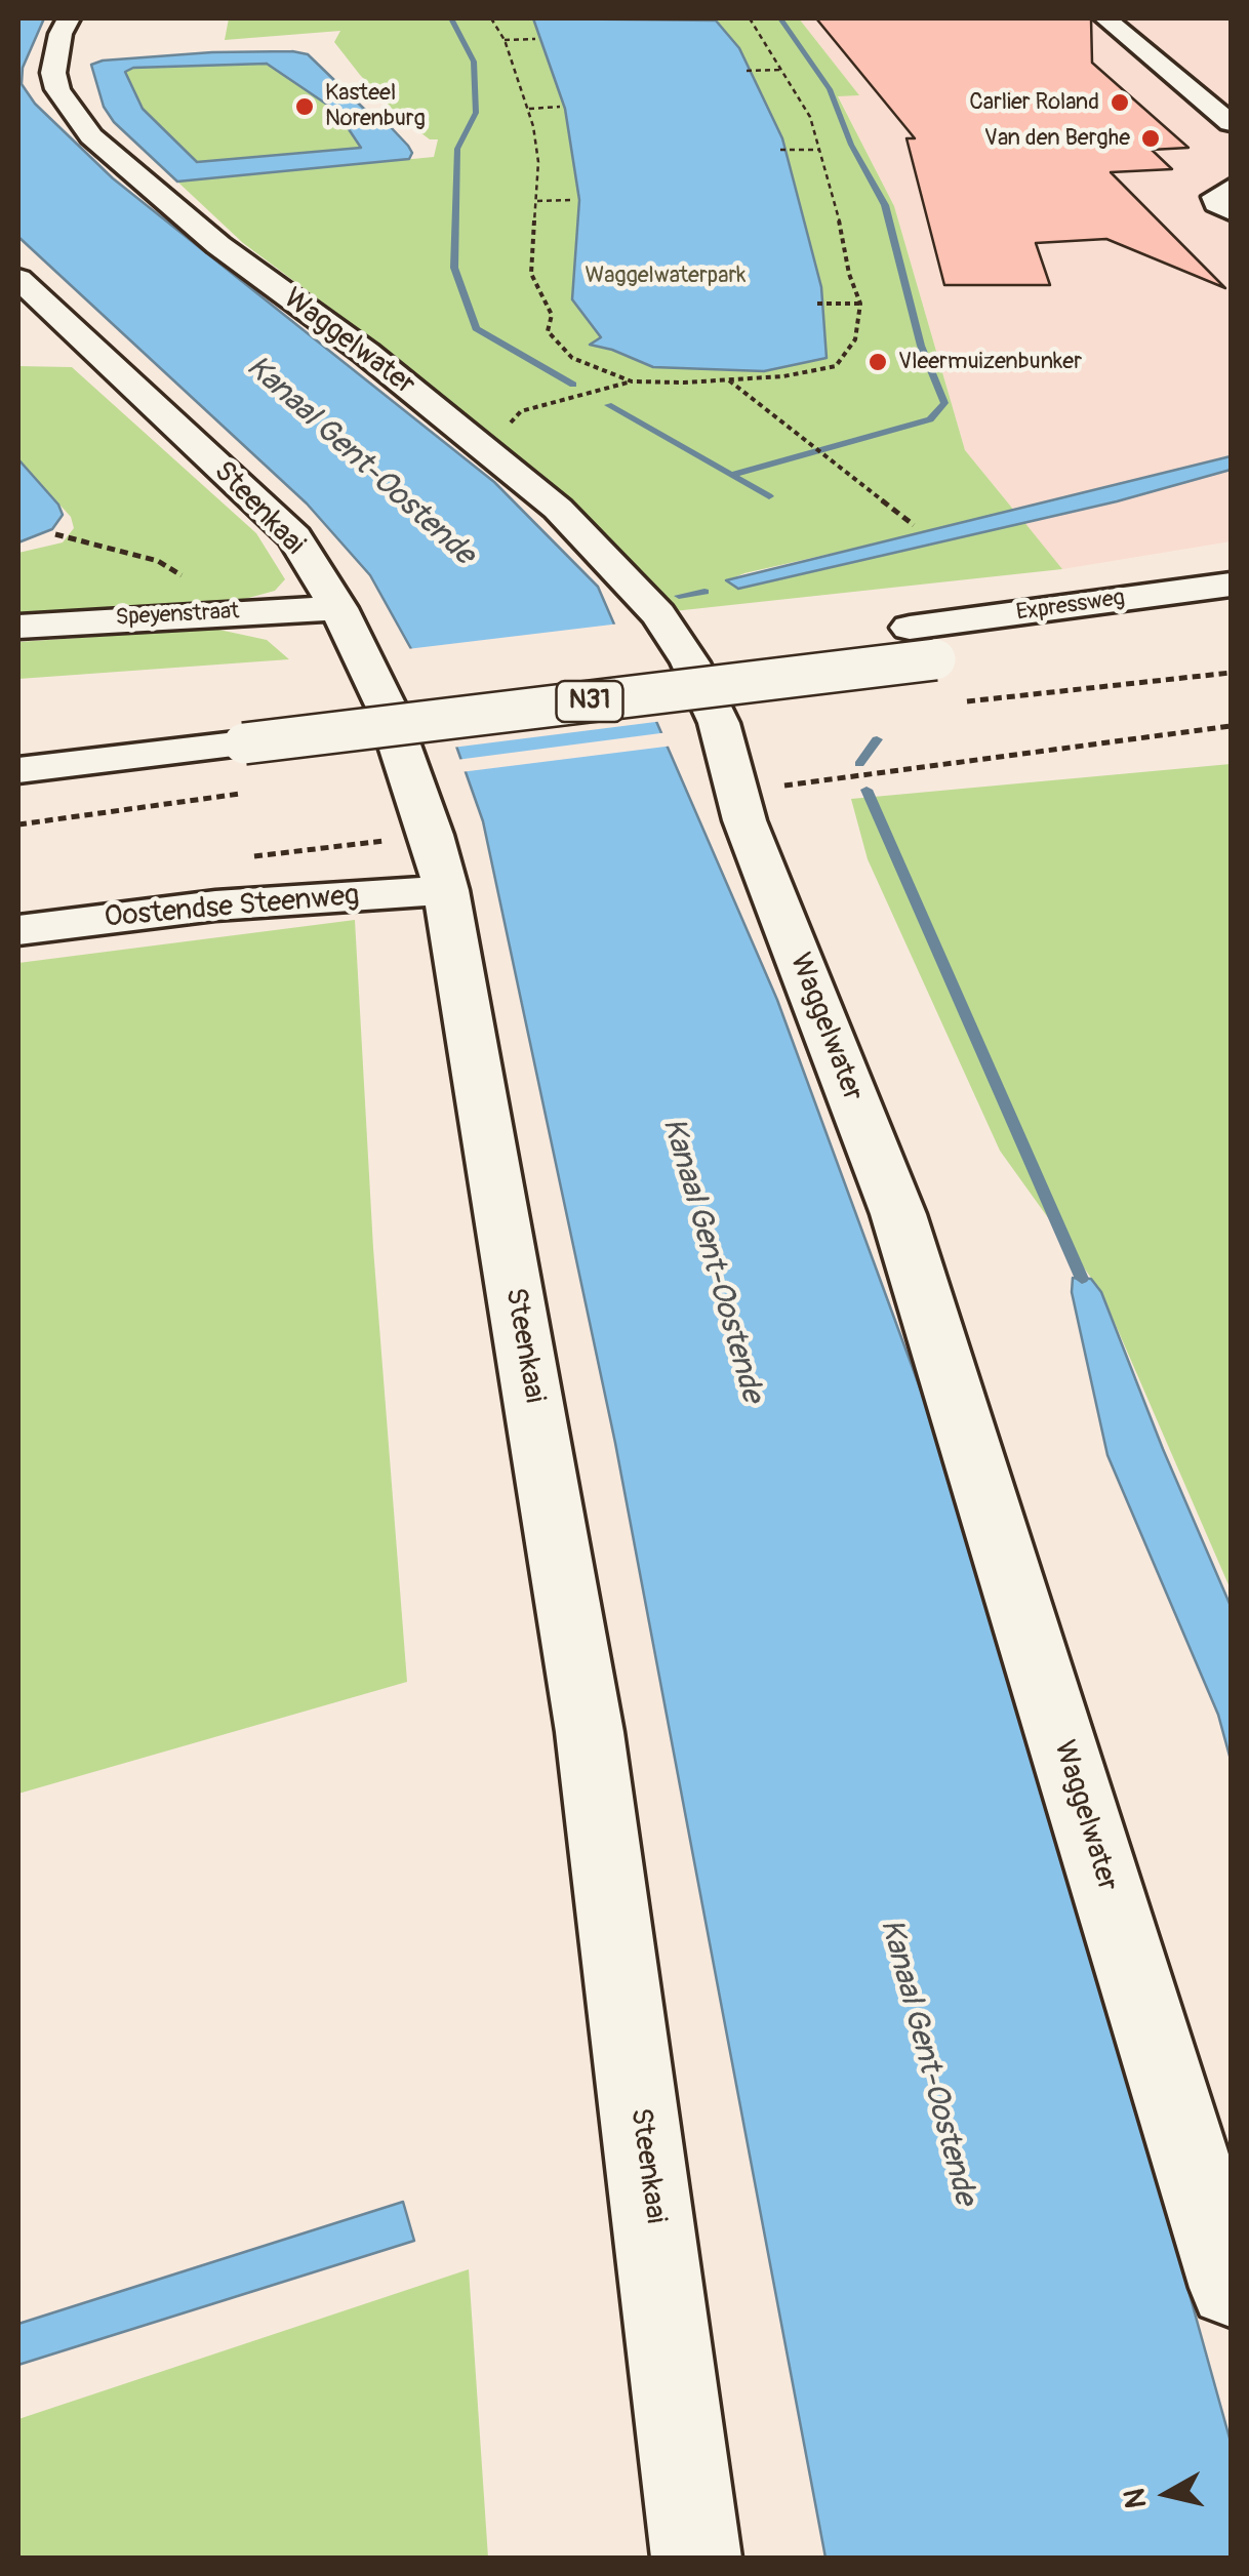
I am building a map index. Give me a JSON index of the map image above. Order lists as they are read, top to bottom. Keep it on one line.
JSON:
{"streets":{"main road":["Waggelwater","Steenkaai","Expressweg","Speyenstraat","N31","Oostendse Steenweg"]},"crossings":[["Steenkaai","Speyenstraat"],["Steenkaai","Oostendse Steenweg"],["Expressweg","N31"]],"water":["Kanaal Gent-Oostende"],"parks":["Waggelwaterpark"],"places":["Carlier Roland","Kasteel Norenburg","Van den Berghe","Vleermuizenbunker"],"north":"left"}
